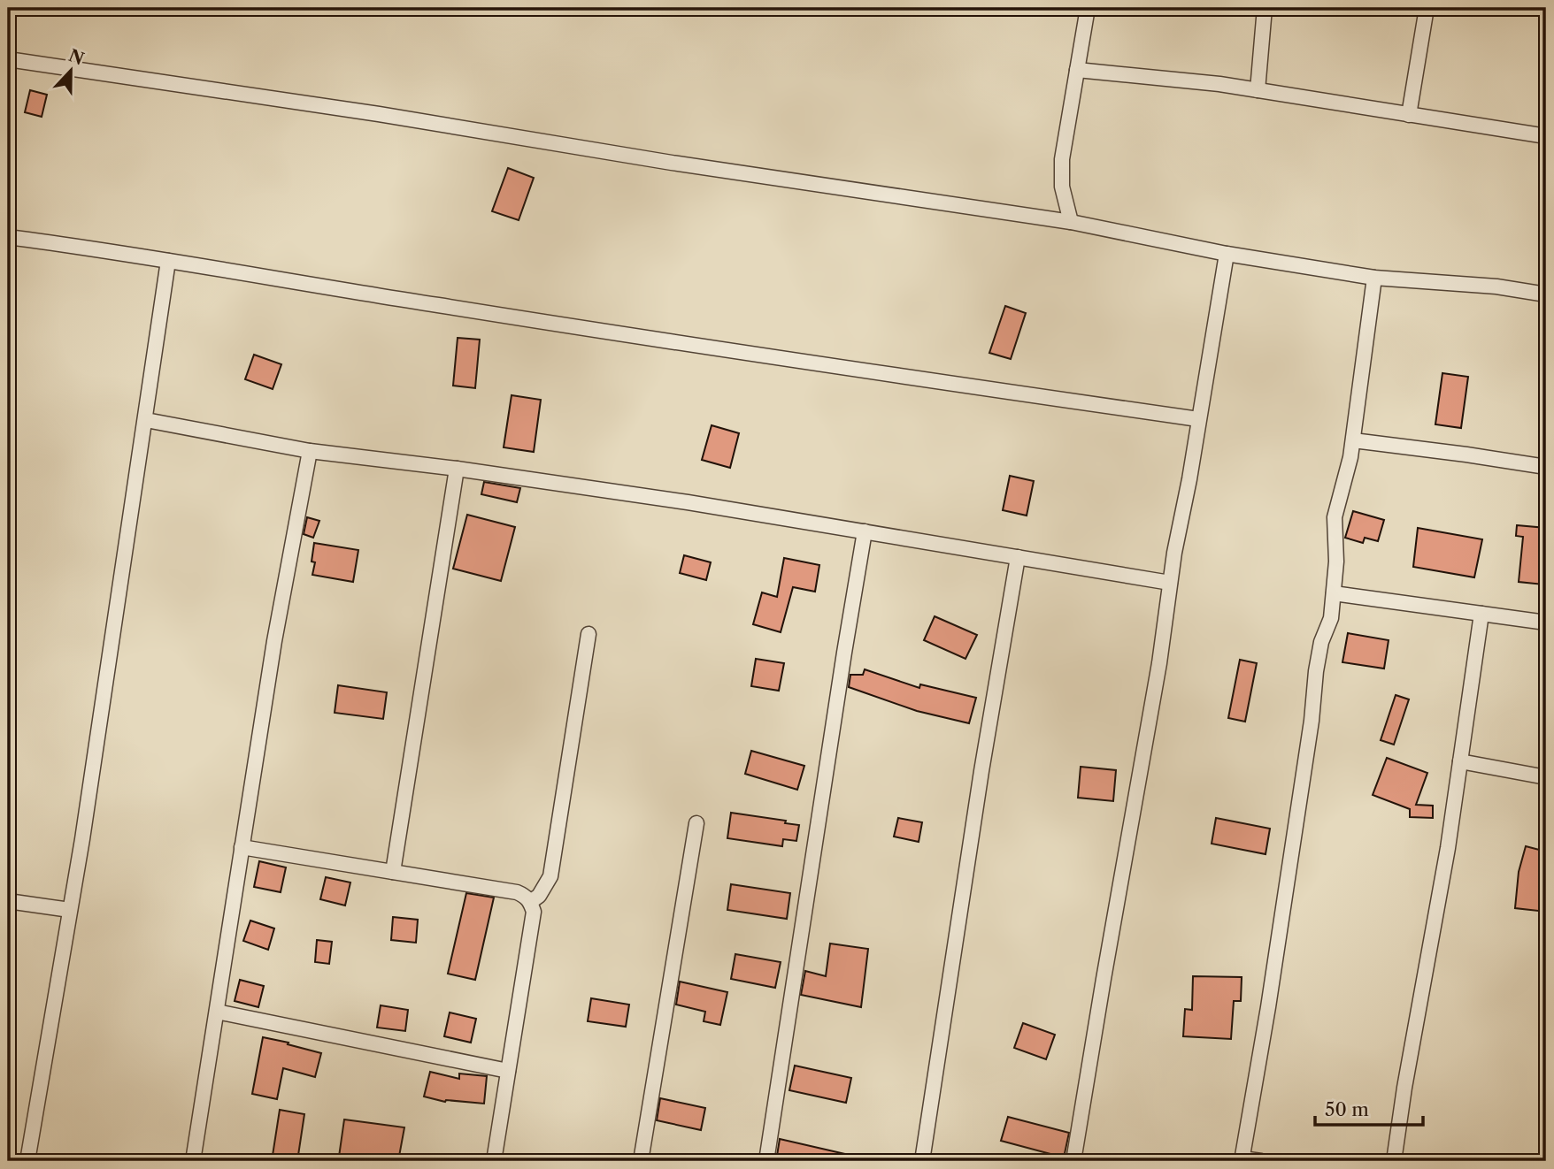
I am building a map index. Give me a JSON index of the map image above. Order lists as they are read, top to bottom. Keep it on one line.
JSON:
{"scale_bar":"50 m","north":"top"}
